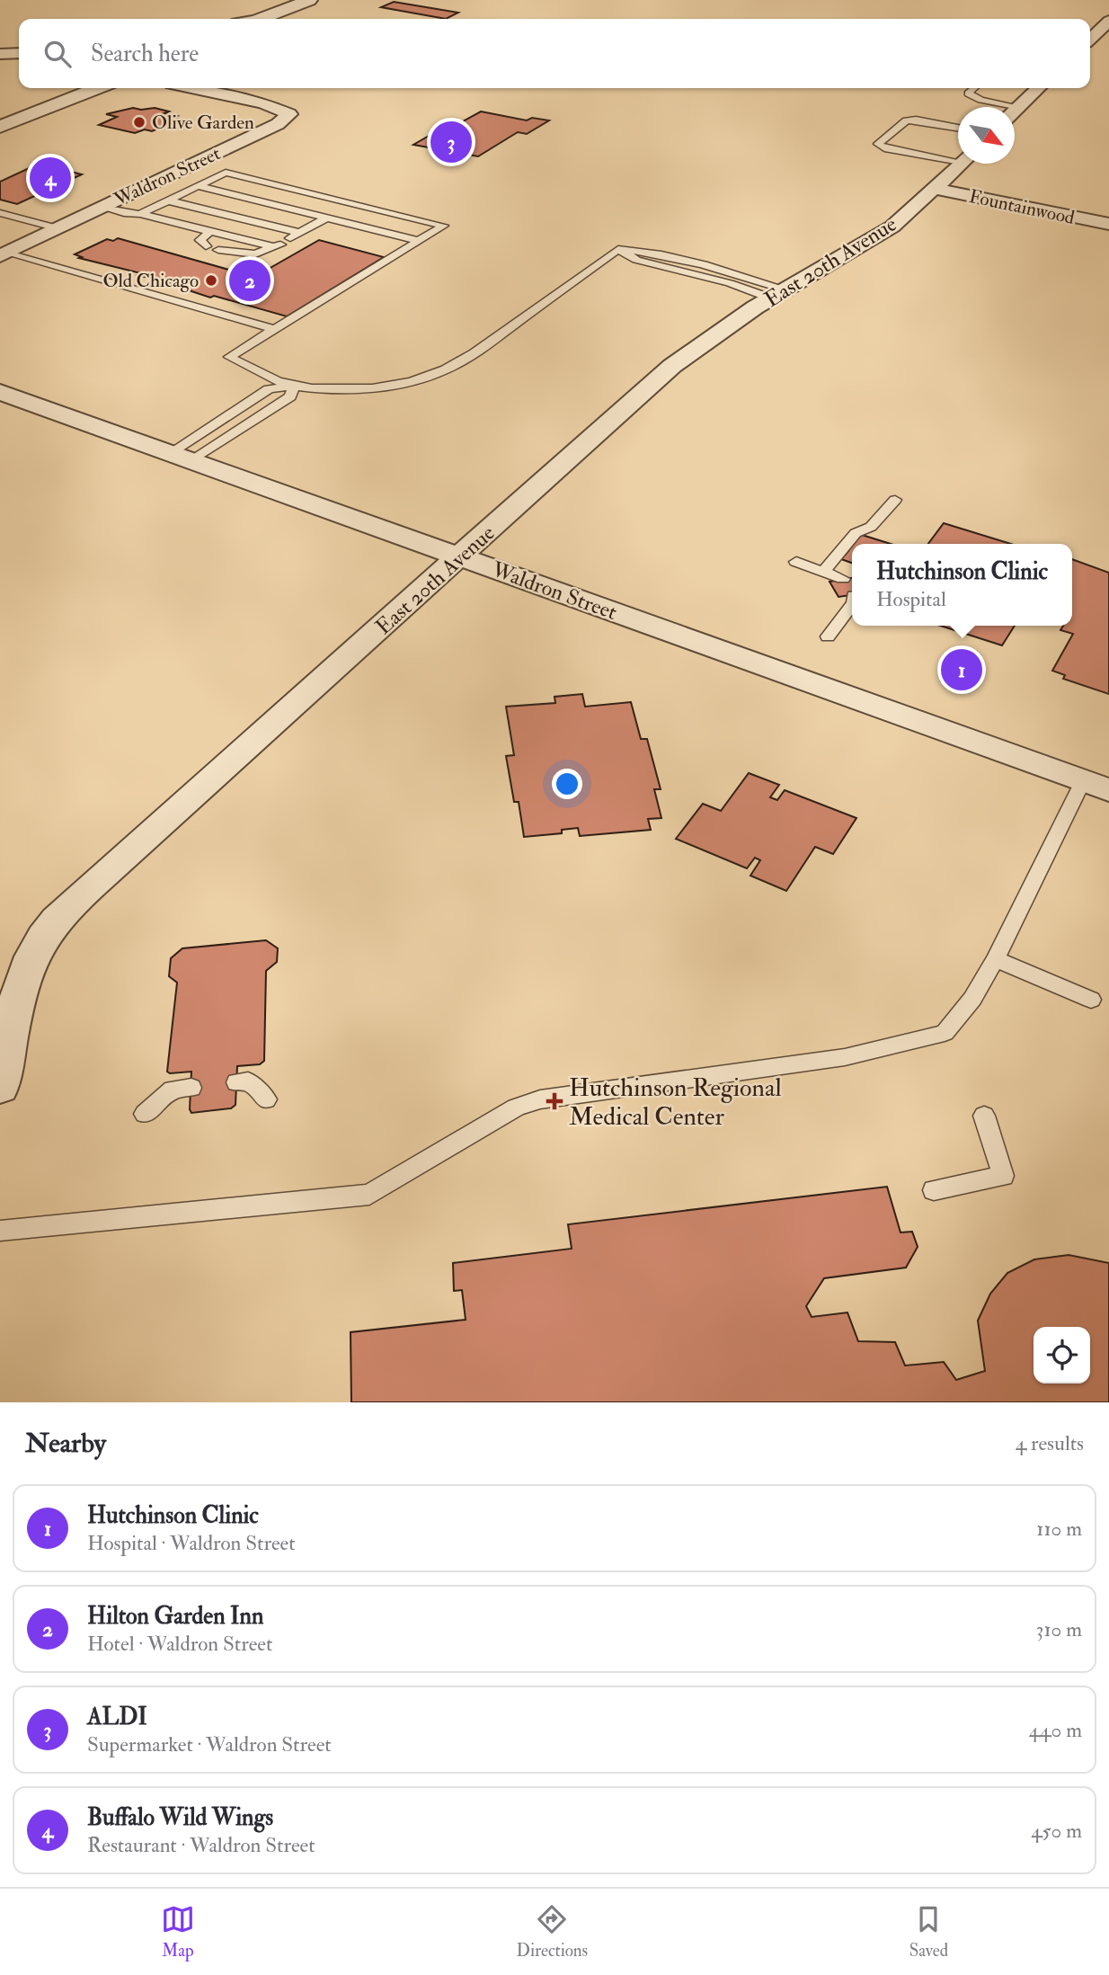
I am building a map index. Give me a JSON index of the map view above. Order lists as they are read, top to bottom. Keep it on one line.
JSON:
{"streets":{"street":["Waldron Street","Fountainwood","East 20th Avenue"]},"crossings":[["Waldron Street","East 20th Avenue"],["Fountainwood","East 20th Avenue"]],"places":{"other":["Olive Garden","Old Chicago"],"health":["Hutchinson Regional Medical Center"]},"north":"bottom right","page":{"search":"Search here","pins":["3","4","2","1"],"popup":["Hutchinson Clinic","Hospital"],"heading":["Nearby","4 results"],"list":[{"mark":"1","name":"Hutchinson Clinic","note":"Hospital · Waldron Street","value":"110 m"},{"mark":"2","name":"Hilton Garden Inn","note":"Hotel · Waldron Street","value":"310 m"},{"mark":"3","name":"ALDI","note":"Supermarket · Waldron Street","value":"440 m"},{"mark":"4","name":"Buffalo Wild Wings","note":"Restaurant · Waldron Street","value":"450 m"}],"nav":["Map","Directions","Saved"]}}
